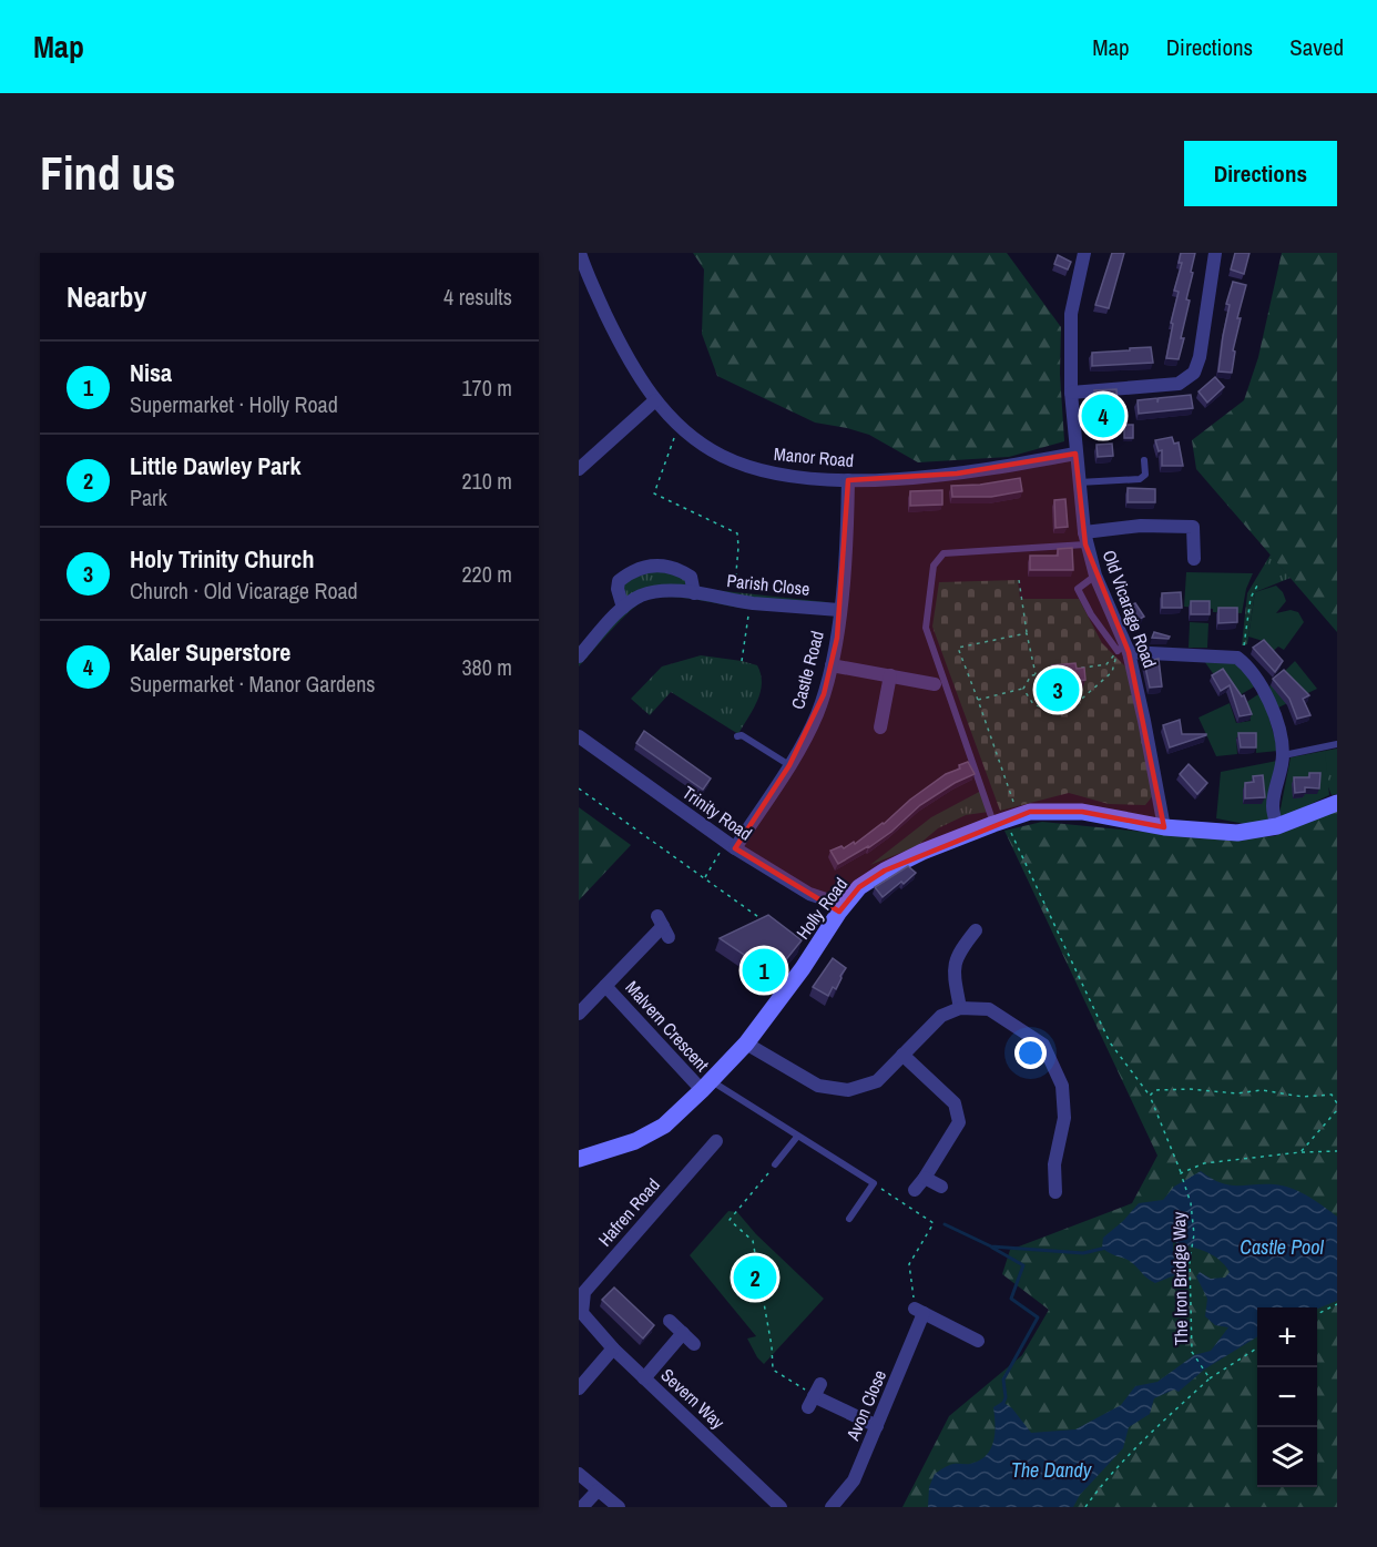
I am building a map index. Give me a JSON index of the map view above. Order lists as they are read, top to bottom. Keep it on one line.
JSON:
{"streets":{"street":["Manor Road","Parish Close","Old Vicarage Road","Castle Road","Trinity Road","Holly Road","Malvern Crescent","Hafren Road","Severn Way","Avon Close"],"path":["The Iron Bridge Way"]},"crossings":[["Manor Road","Old Vicarage Road"],["Manor Road","Castle Road"],["Parish Close","Castle Road"],["Old Vicarage Road","Holly Road"],["Castle Road","Trinity Road"],["Trinity Road","Holly Road"],["Holly Road","Malvern Crescent"],["Holly Road","The Iron Bridge Way"],["Hafren Road","Severn Way"]],"water":["Castle Pool","The Dandy"],"page":{"header":"Map","nav":["Map","Directions","Saved"],"buttons":"Directions","title":"Find us","heading":["Nearby","4 results"],"list":[{"mark":"1","name":"Nisa","note":"Supermarket · Holly Road","value":"170 m"},{"mark":"2","name":"Little Dawley Park","note":"Park","value":"210 m"},{"mark":"3","name":"Holy Trinity Church","note":"Church · Old Vicarage Road","value":"220 m"},{"mark":"4","name":"Kaler Superstore","note":"Supermarket · Manor Gardens","value":"380 m"}],"pins":["4","3","1","2"],"map_buttons":["+","−"]}}
